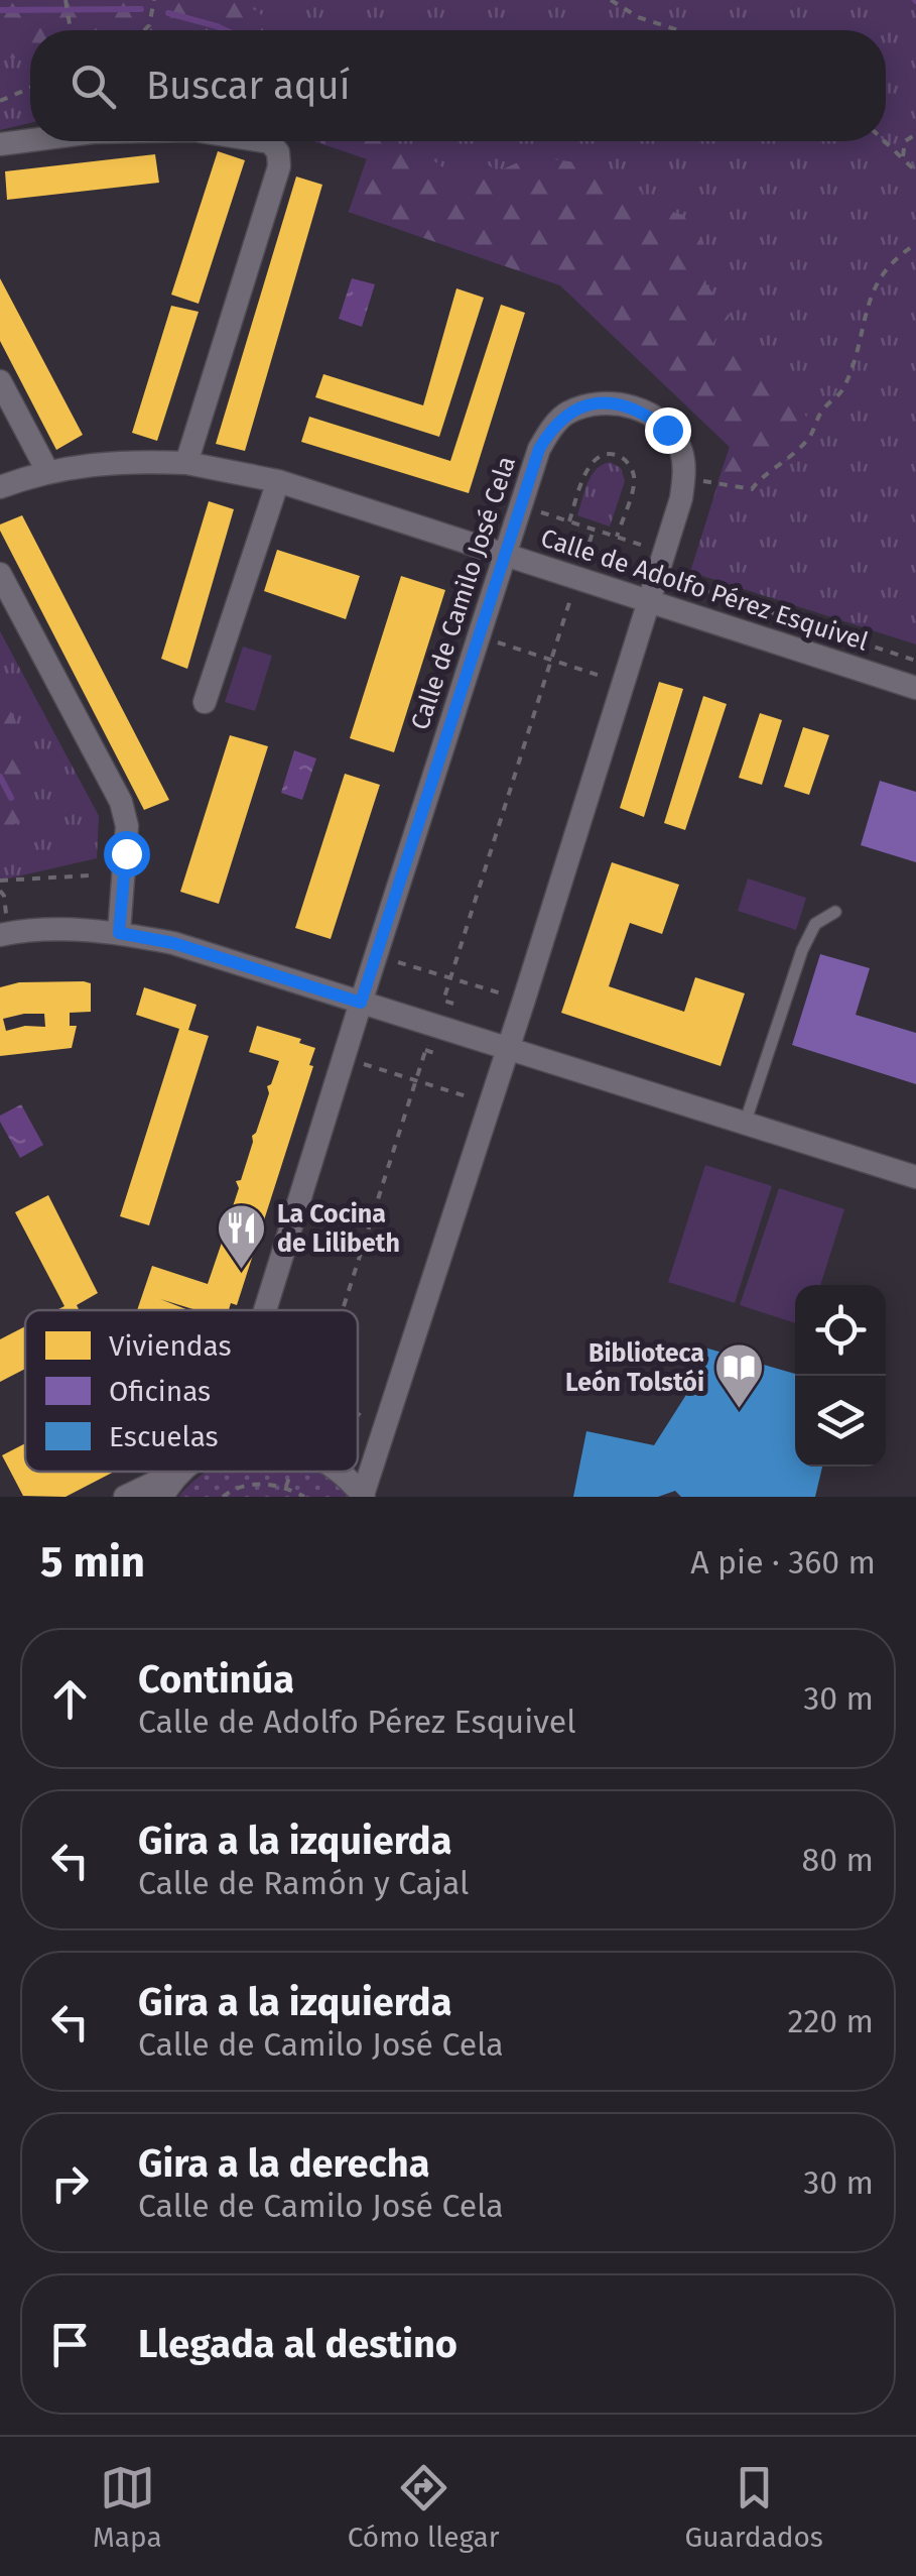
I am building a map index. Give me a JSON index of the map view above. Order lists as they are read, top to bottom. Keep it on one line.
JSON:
{"streets":{"street":["Calle de Adolfo Pérez Esquivel","Calle de Camilo José Cela"]},"crossings":[["Calle de Adolfo Pérez Esquivel","Calle de Camilo José Cela"]],"places":{"restaurant":["La Cocina de Lilibeth"],"library":["Biblioteca León Tolstói"]},"legend":["Viviendas","Oficinas","Escuelas"],"page":{"search":"Buscar aquí","heading":["5 min","A pie · 360 m"],"list":[["Continúa","Calle de Adolfo Pérez Esquivel","30 m"],["Gira a la izquierda","Calle de Ramón y Cajal","80 m"],["Gira a la izquierda","Calle de Camilo José Cela","220 m"],["Gira a la derecha","Calle de Camilo José Cela","30 m"],"Llegada al destino"],"nav":["Mapa","Cómo llegar","Guardados"]}}
